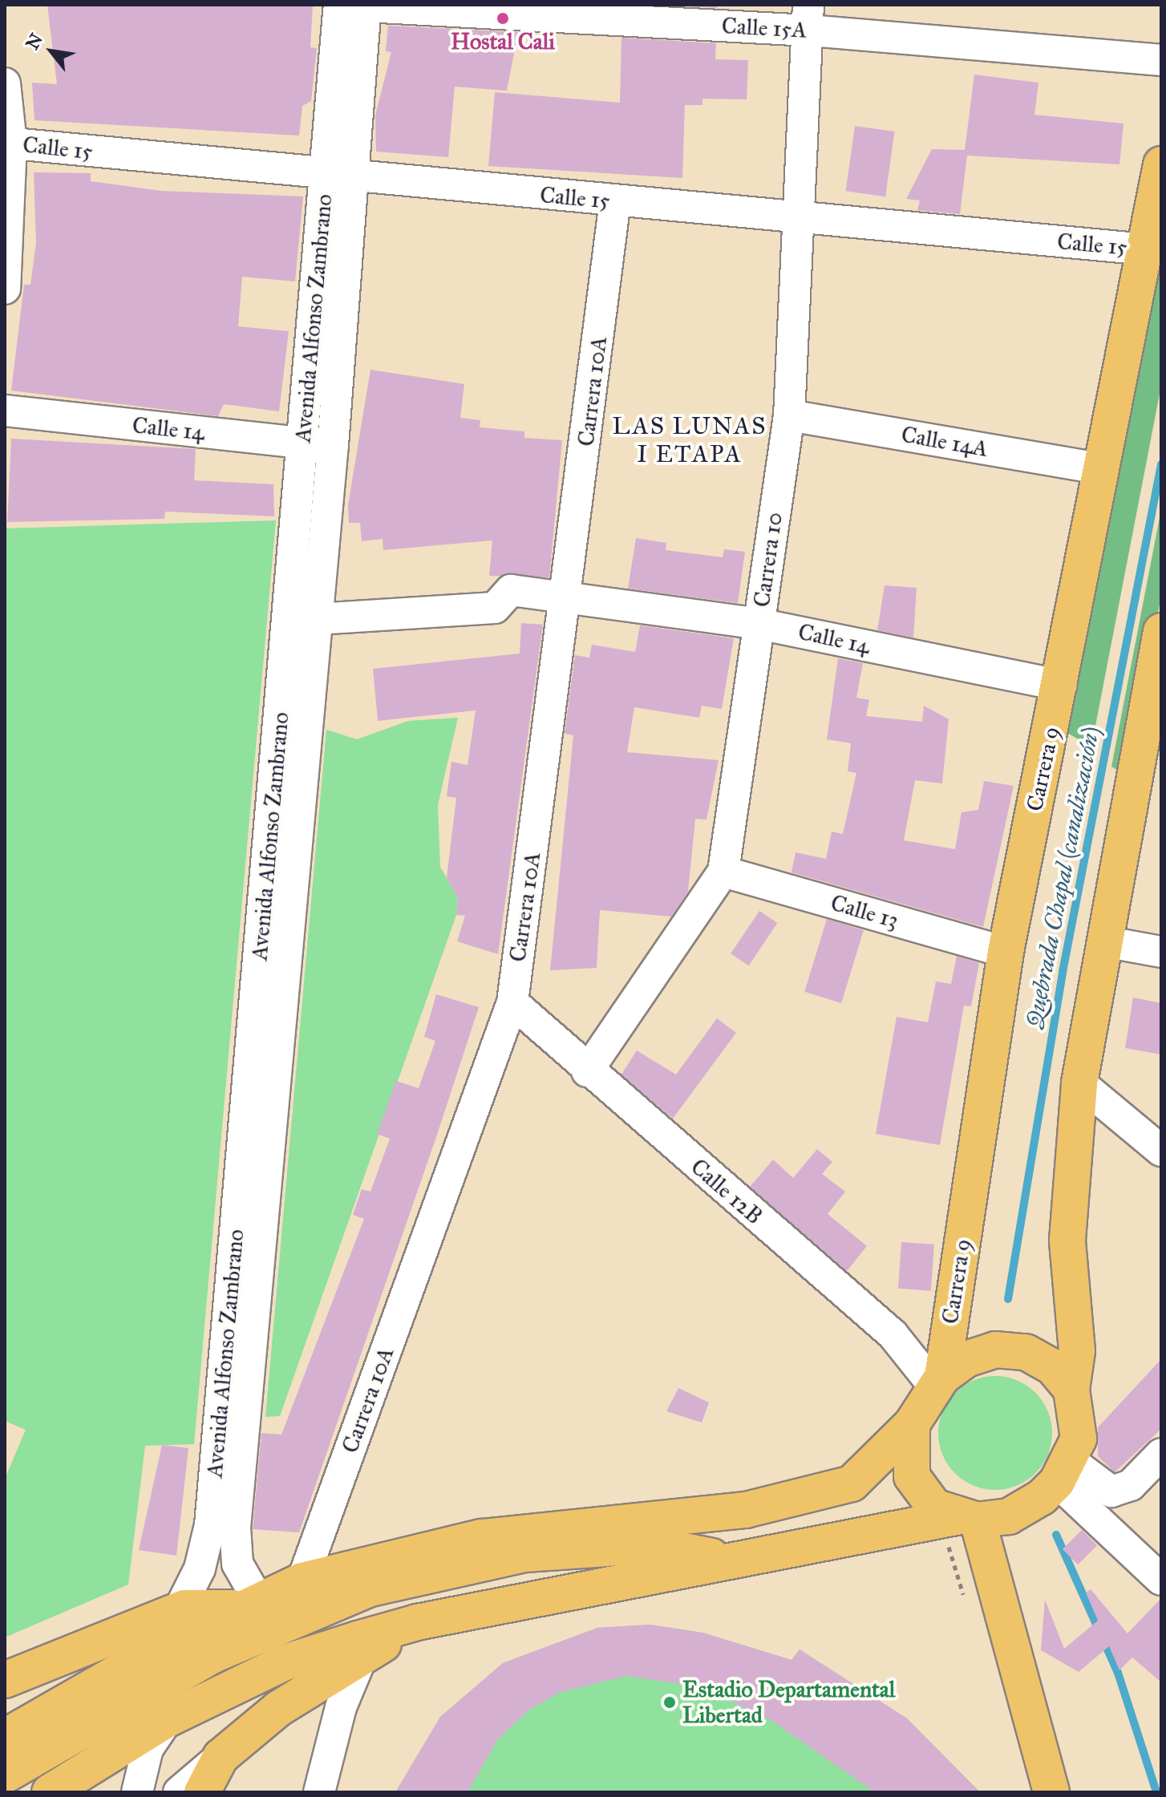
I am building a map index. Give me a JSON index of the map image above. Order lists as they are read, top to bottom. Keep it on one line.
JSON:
{"streets":{"main road":["Carrera 9"],"street":["Calle 15A","Calle 15","Avenida Alfonso Zambrano","Carrera 10A","Calle 14","Calle 14A","Carrera 10","Calle 13","Calle 12B"]},"crossings":[["Calle 15A","Avenida Alfonso Zambrano"],["Calle 15A","Carrera 10"],["Calle 15","Avenida Alfonso Zambrano"],["Calle 15","Carrera 10A"],["Calle 15","Carrera 10"],["Calle 15","Carrera 9"],["Avenida Alfonso Zambrano","Calle 14"],["Carrera 10A","Calle 14"],["Carrera 10A","Calle 12B"],["Calle 14","Carrera 10"],["Calle 14","Carrera 9"],["Calle 14A","Carrera 10"],["Calle 14A","Carrera 9"],["Carrera 10","Calle 13"],["Carrera 10","Calle 12B"],["Carrera 9","Calle 13"],["Carrera 9","Calle 12B"]],"districts":["LAS LUNAS I ETAPA"],"water":["Quebrada Chapal (canalización)"],"places":["Hostal Cali","Estadio Departamental Libertad"],"north":"top left"}
